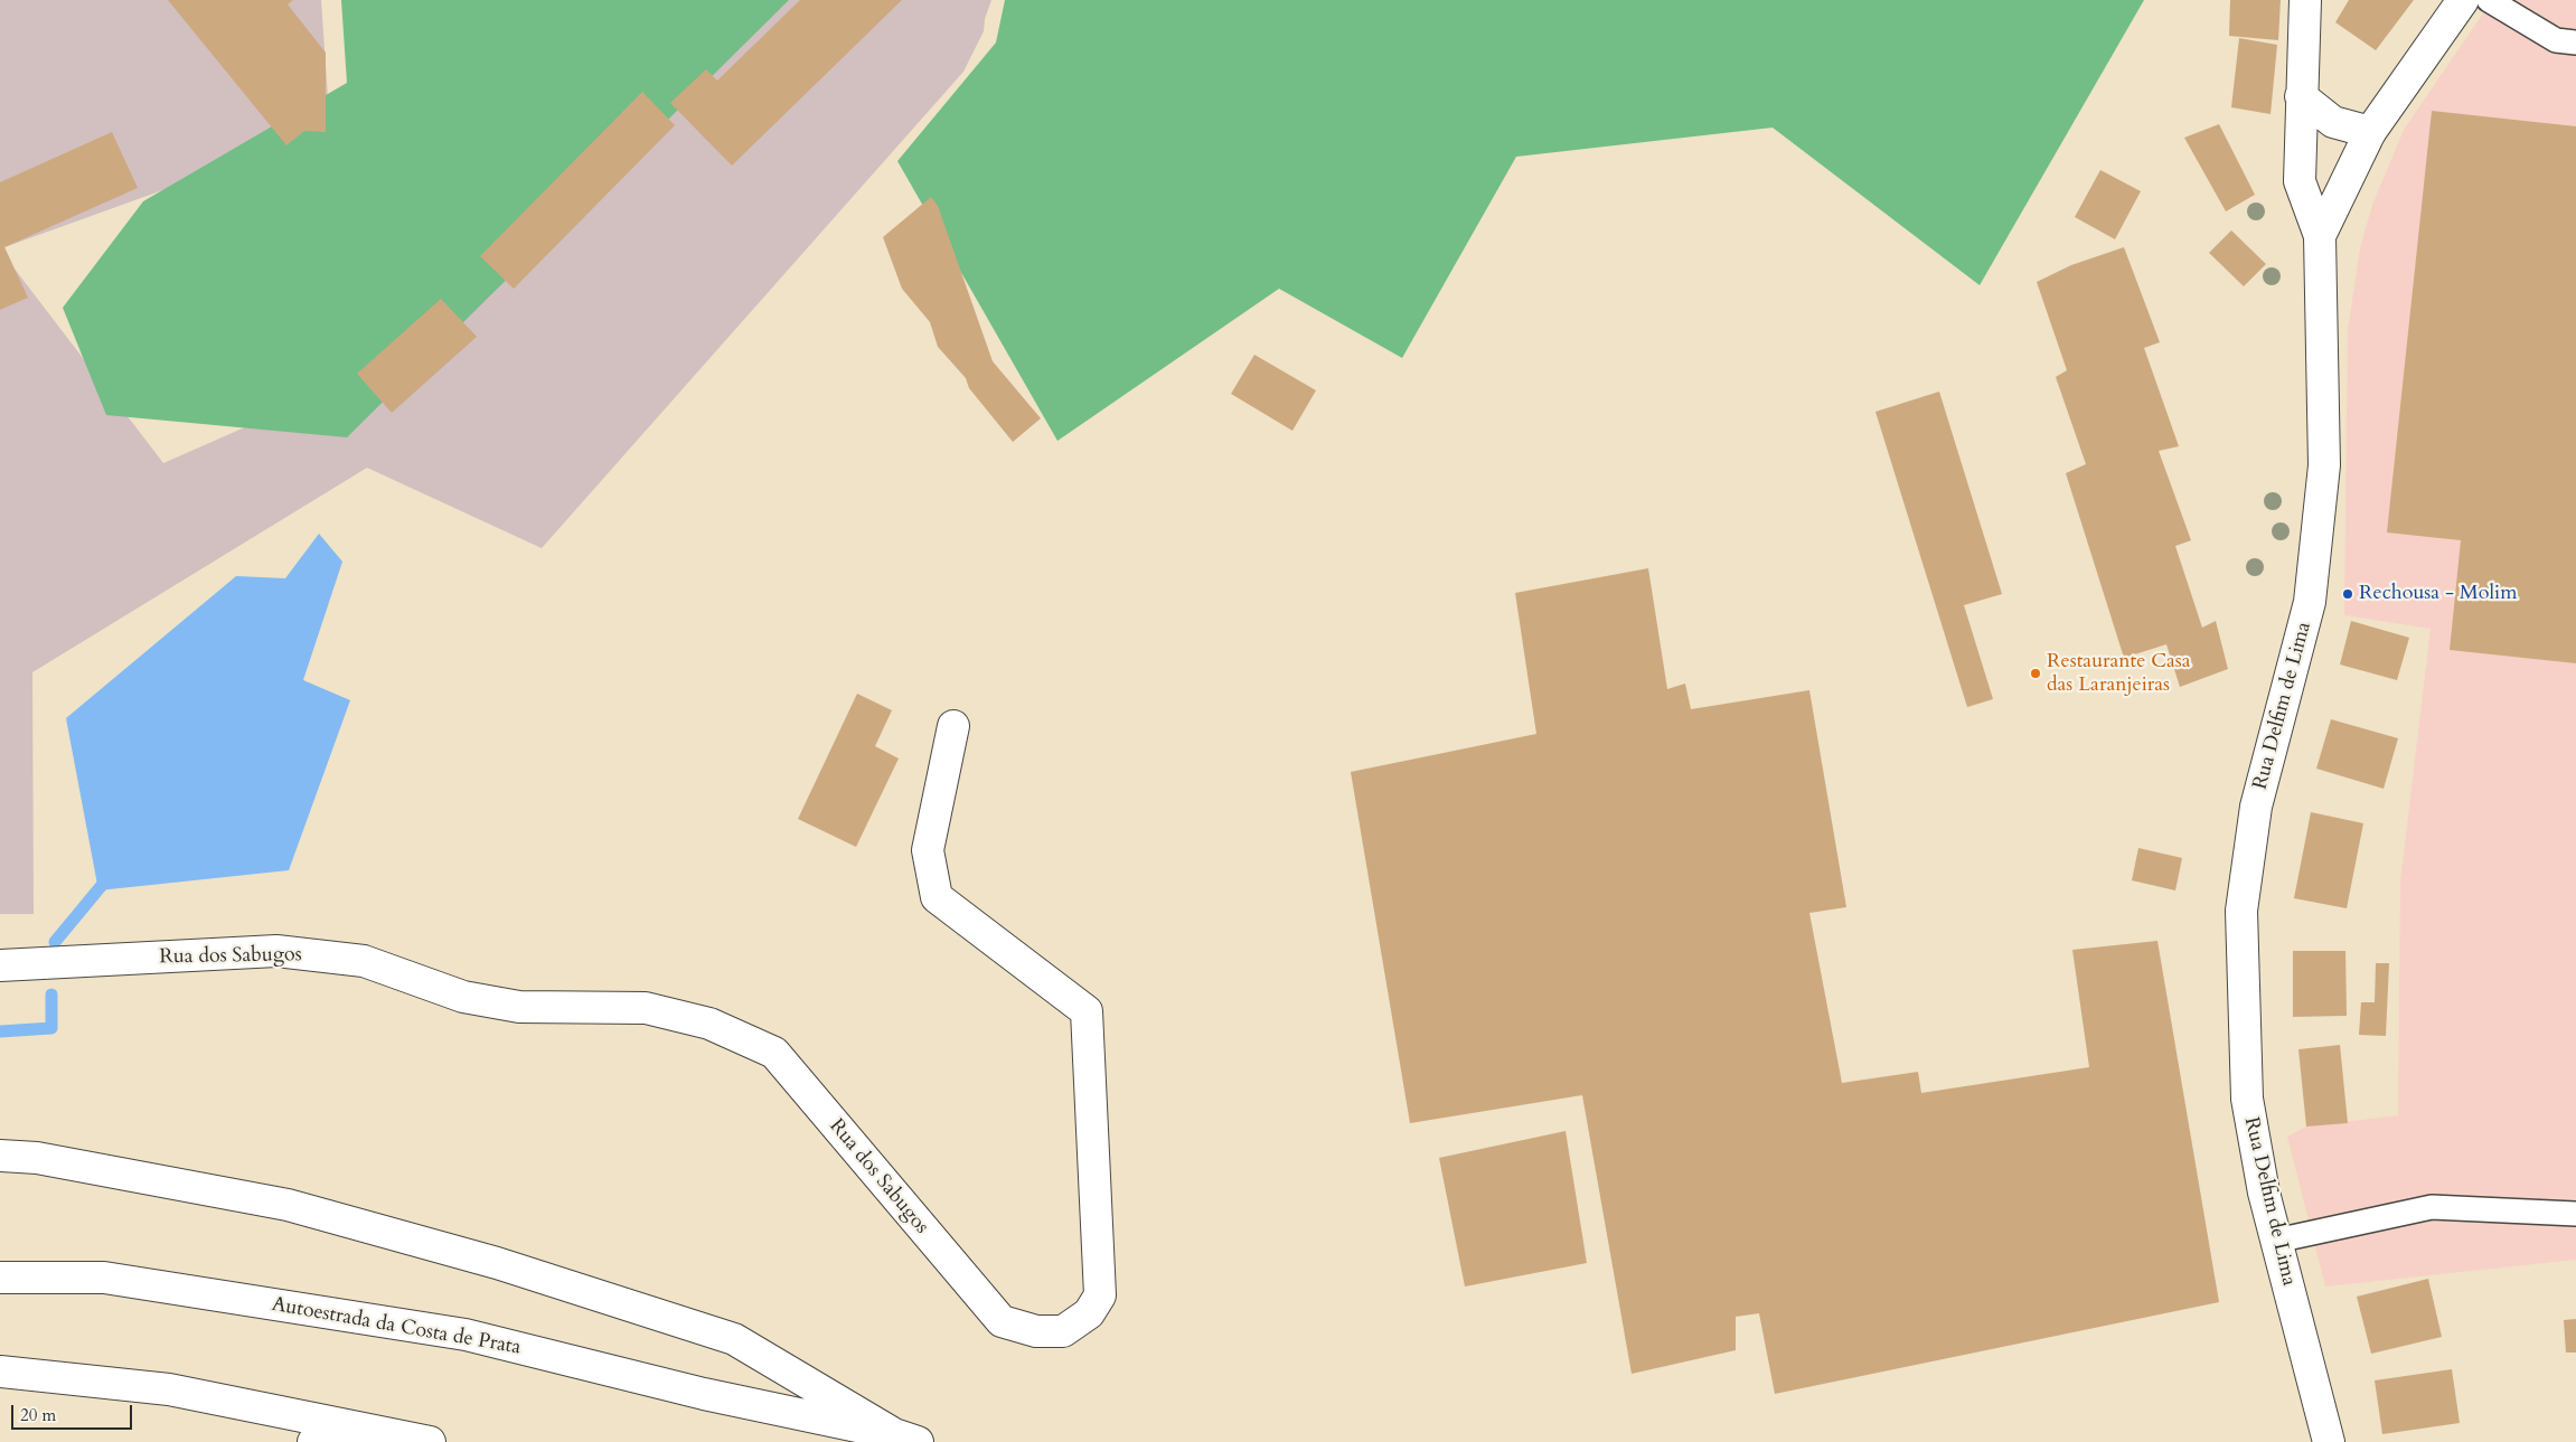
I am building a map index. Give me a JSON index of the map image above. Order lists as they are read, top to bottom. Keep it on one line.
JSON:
{"streets":{"main road":["Rua Delfim de Lima","Rua dos Sabugos","Autoestrada da Costa de Prata"]},"places":["Rechousa - Molim","Restaurante Casa das Laranjeiras"],"scale_bar":"20 m"}
